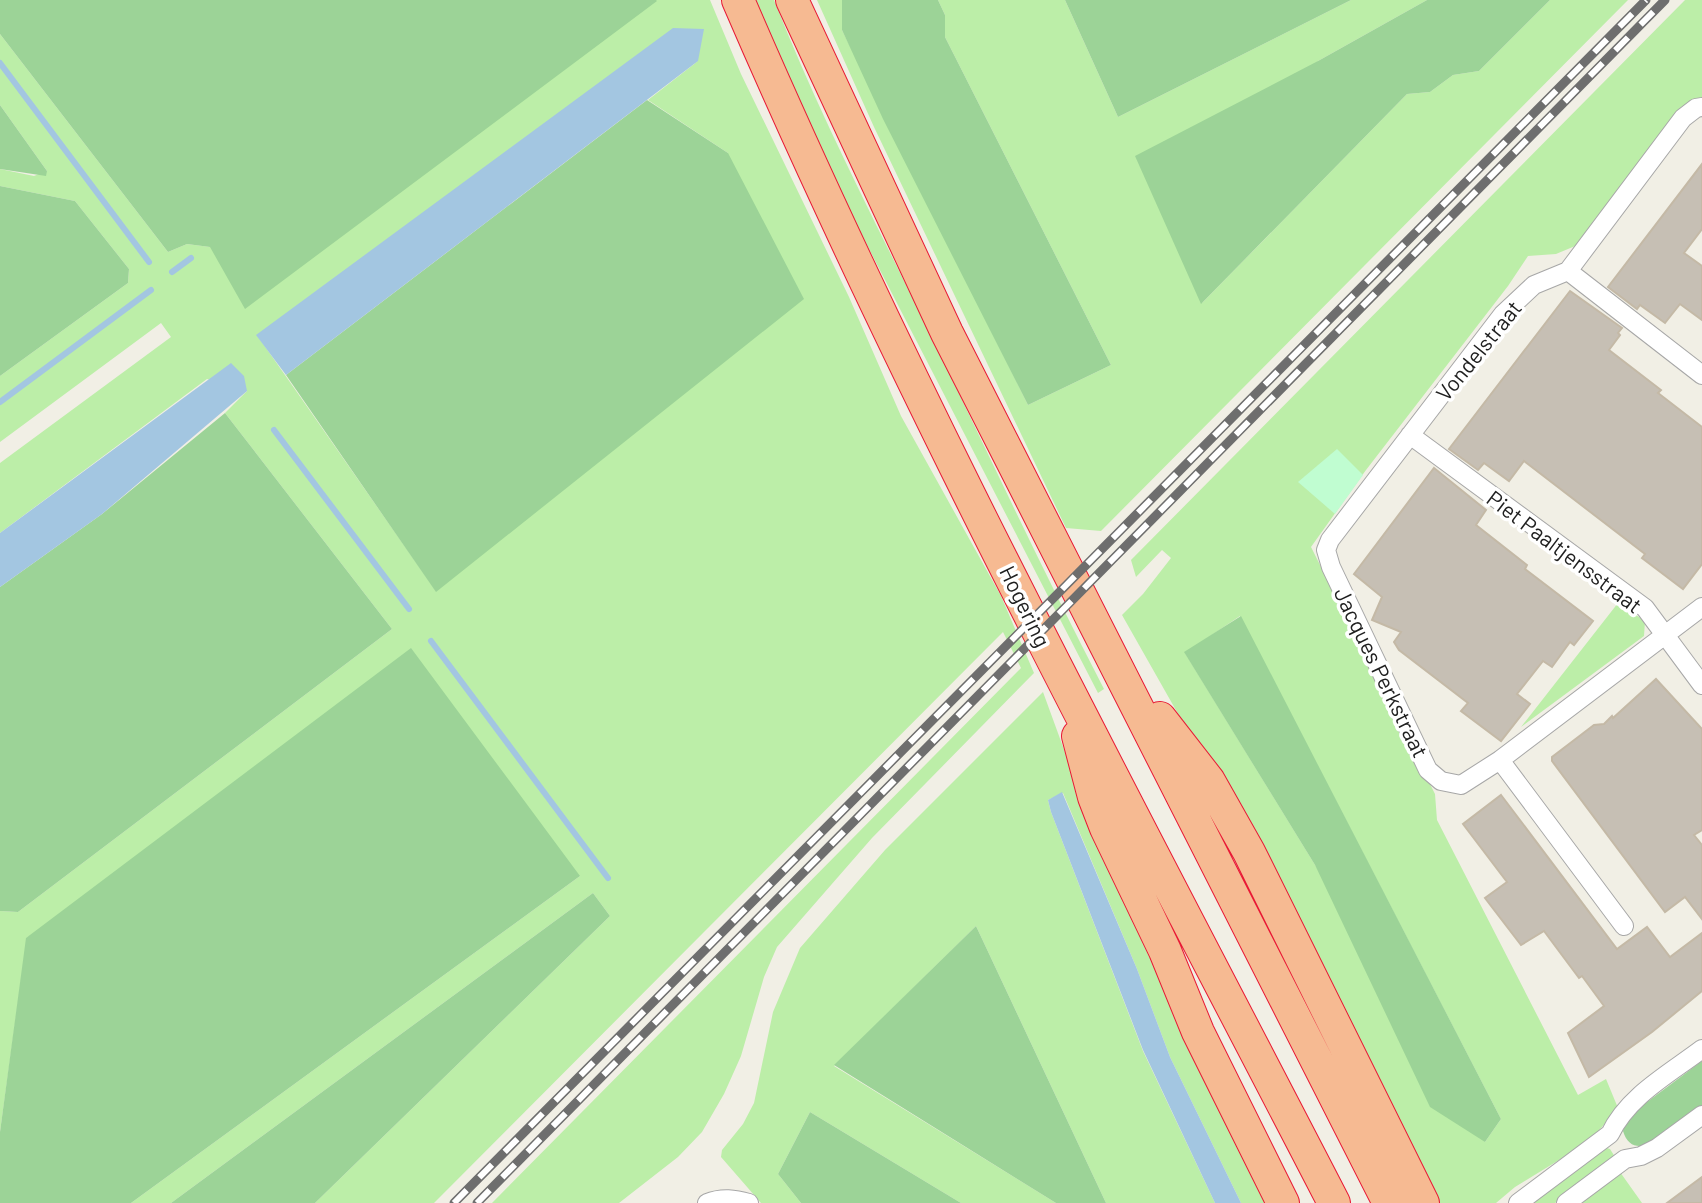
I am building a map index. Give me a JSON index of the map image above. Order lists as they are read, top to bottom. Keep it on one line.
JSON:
{"streets":{"highway":["Hogering"],"street":["Vondelstraat","Piet Paaltjensstraat","Jacques Perkstraat"]},"crossings":[["Vondelstraat","Piet Paaltjensstraat"],["Vondelstraat","Jacques Perkstraat"],["Piet Paaltjensstraat","Jacques Perkstraat"]]}
